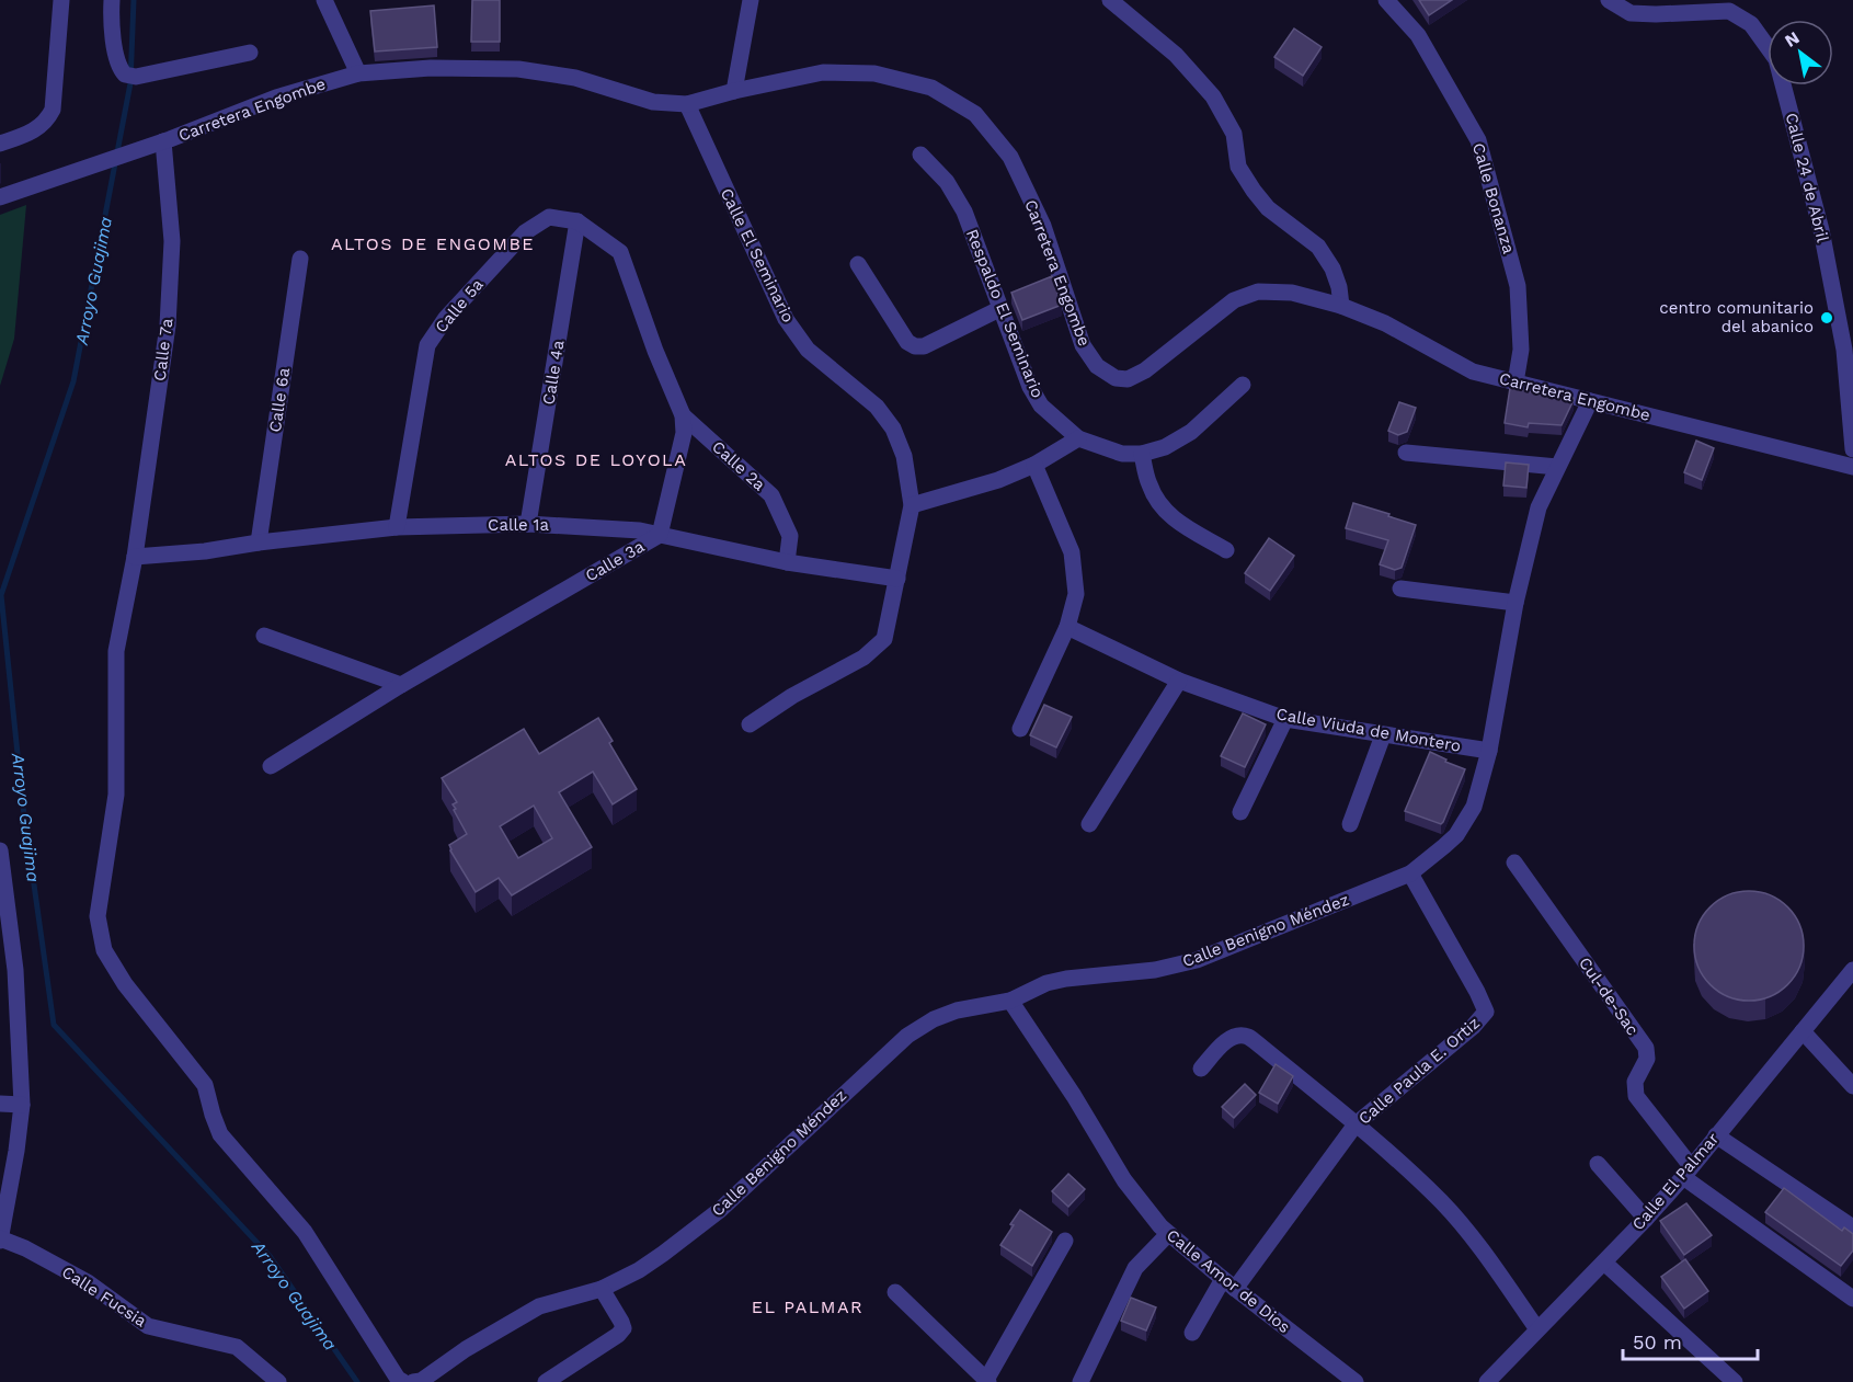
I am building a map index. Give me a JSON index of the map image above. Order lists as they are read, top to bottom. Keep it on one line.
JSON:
{"streets":{"street":["Carretera Engombe","Calle 24 de Abril","Calle Bonanza","Calle El Seminario","Calle 5a","Respaldo El Seminario","Calle 7a","Calle 4a","Calle 6a","Calle 2a","Calle 1a","Calle 3a","Calle Viuda de Montero","Calle Benigno Méndez","Cul-de-Sac","Calle Paula E. Ortiz","Calle El Palmar","Calle Amor de Dios","Calle Fucsia"]},"crossings":[["Carretera Engombe","Calle Bonanza"],["Carretera Engombe","Calle El Seminario"],["Carretera Engombe","Calle 7a"],["Carretera Engombe","Calle Benigno Méndez"],["Calle El Seminario","Calle 1a"],["Calle 5a","Calle 4a"],["Calle 5a","Calle 1a"],["Calle 5a","Calle 3a"],["Calle 7a","Calle 1a"],["Calle 7a","Calle Benigno Méndez"],["Calle 4a","Calle 1a"],["Calle 4a","Calle 3a"],["Calle 6a","Calle 1a"],["Calle 2a","Calle 1a"],["Calle 2a","Calle 3a"],["Calle 1a","Calle 3a"],["Calle 1a","Calle Benigno Méndez"],["Calle Viuda de Montero","Calle Benigno Méndez"],["Calle Benigno Méndez","Calle Paula E. Ortiz"],["Calle Benigno Méndez","Calle Amor de Dios"],["Cul-de-Sac","Calle El Palmar"],["Calle Paula E. Ortiz","Calle Amor de Dios"]],"districts":["ALTOS DE ENGOMBE","ALTOS DE LOYOLA","EL PALMAR"],"water":["Arroyo Guajima"],"places":["centro comunitario del abanico"],"scale_bar":"50 m","north":"top left"}
